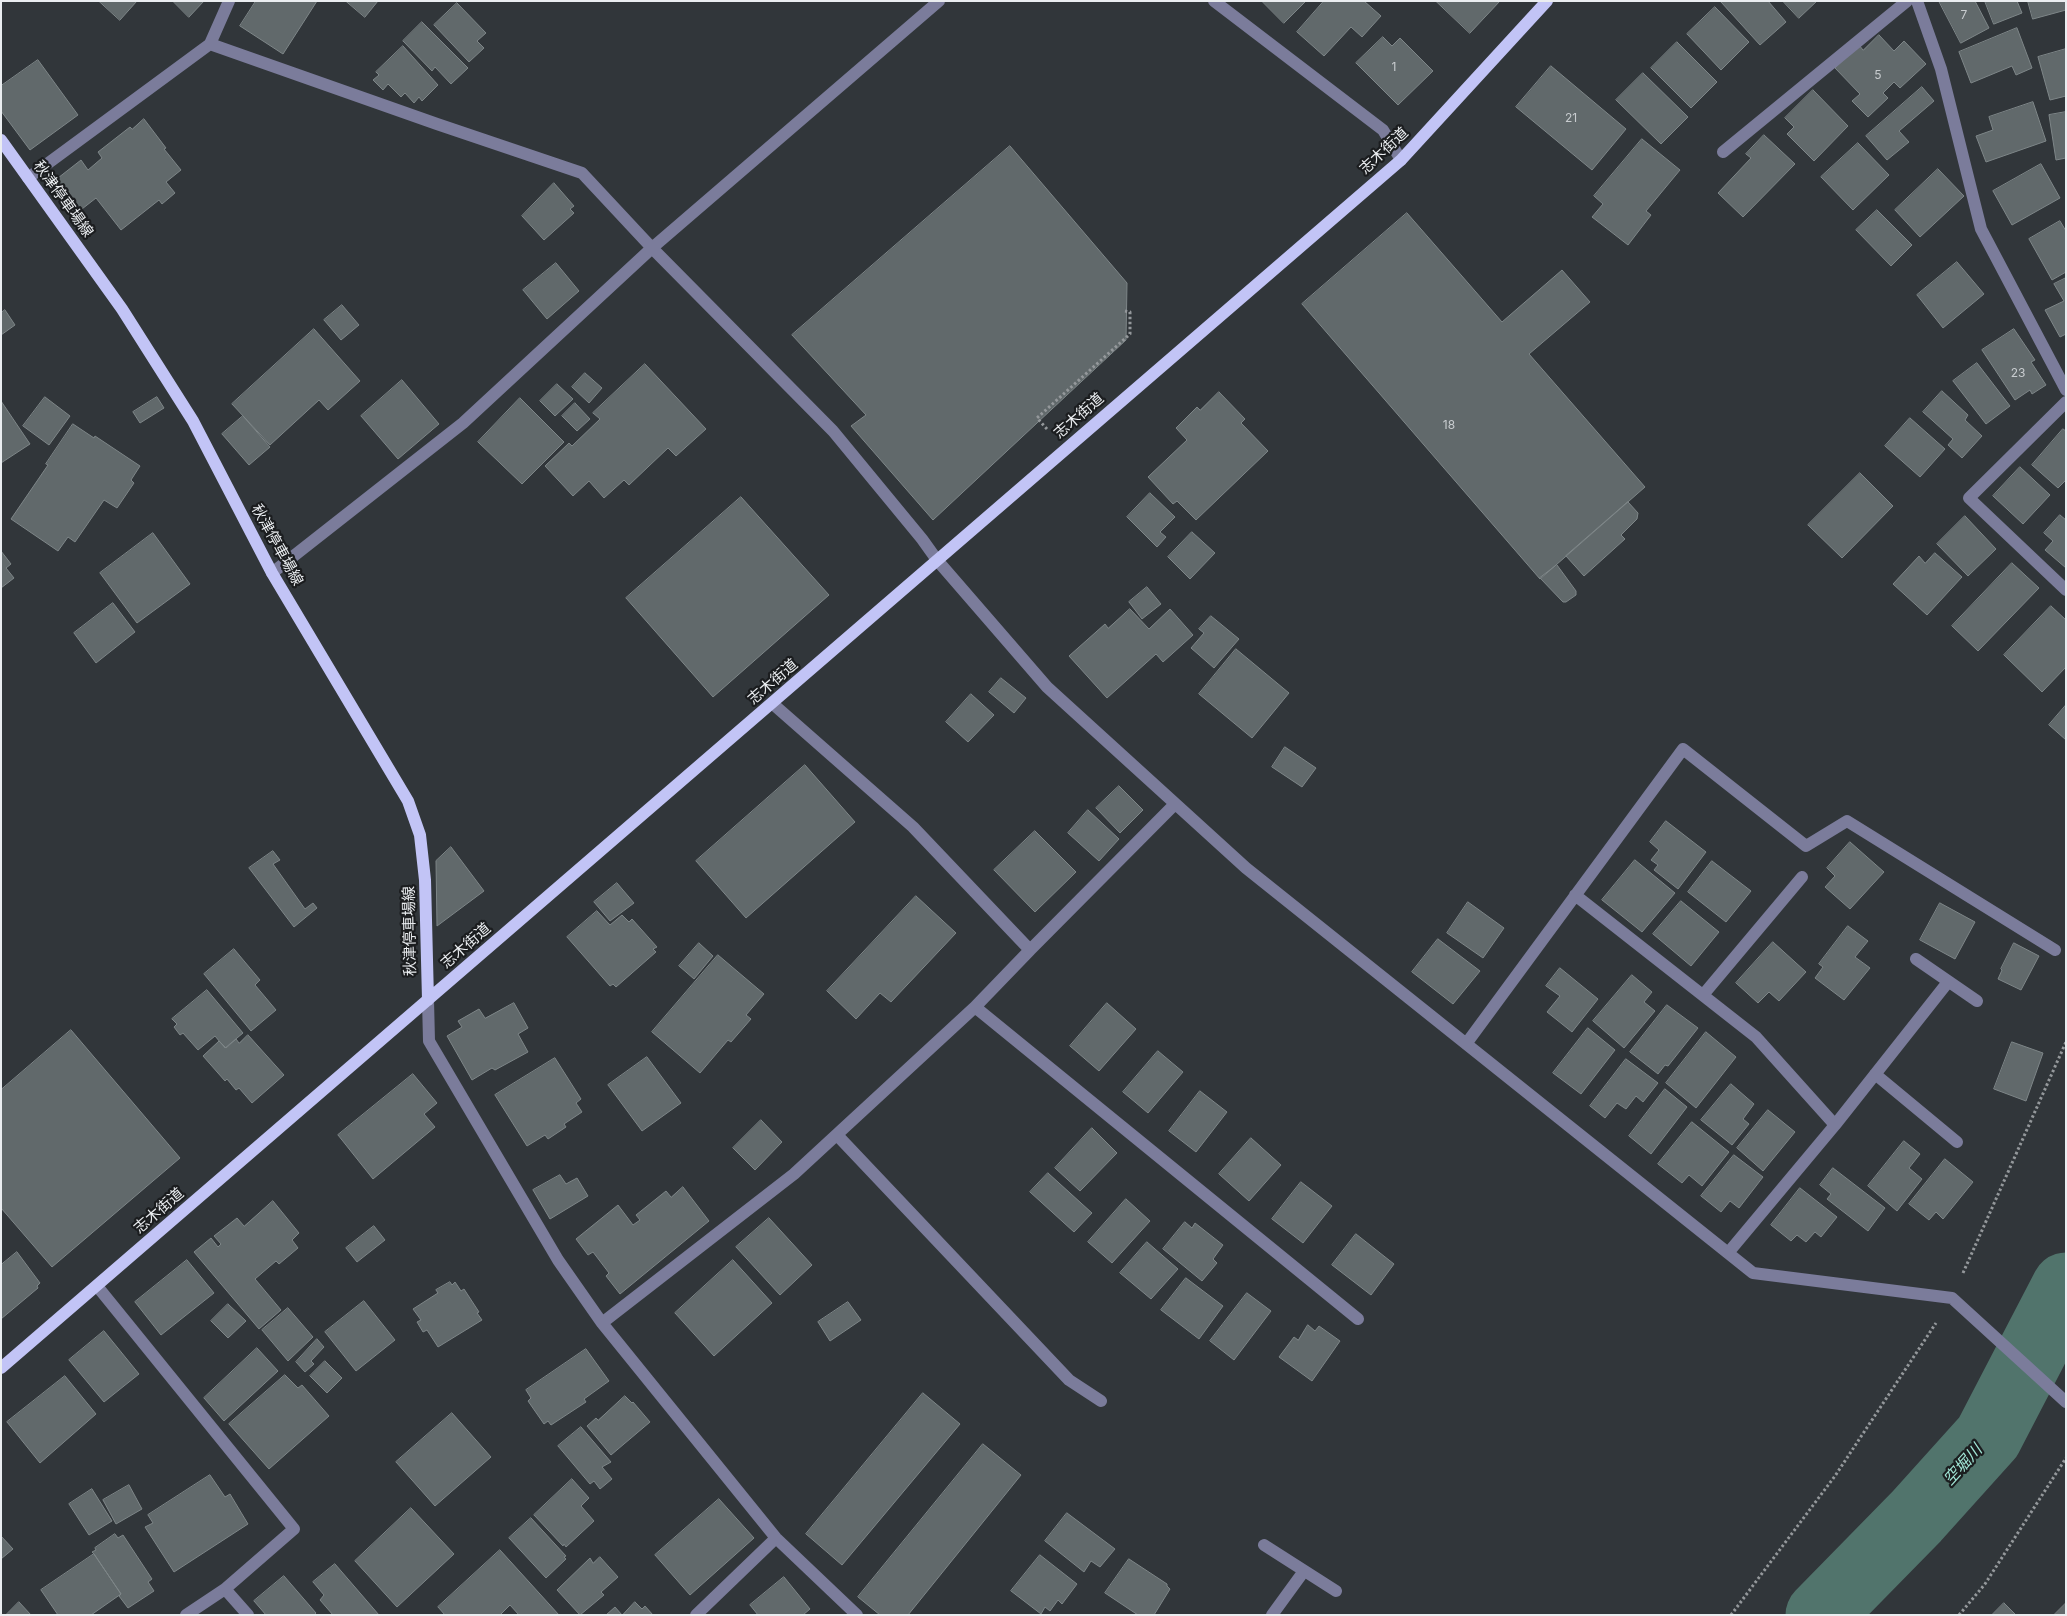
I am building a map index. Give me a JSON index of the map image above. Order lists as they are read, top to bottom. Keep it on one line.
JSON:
{"streets":{"main road":["志木街道","秋津停車場線"]},"crossings":[["志木街道","秋津停車場線"]],"water":["空堀川"],"house_numbers":["7","1","5","21","23","18"]}
